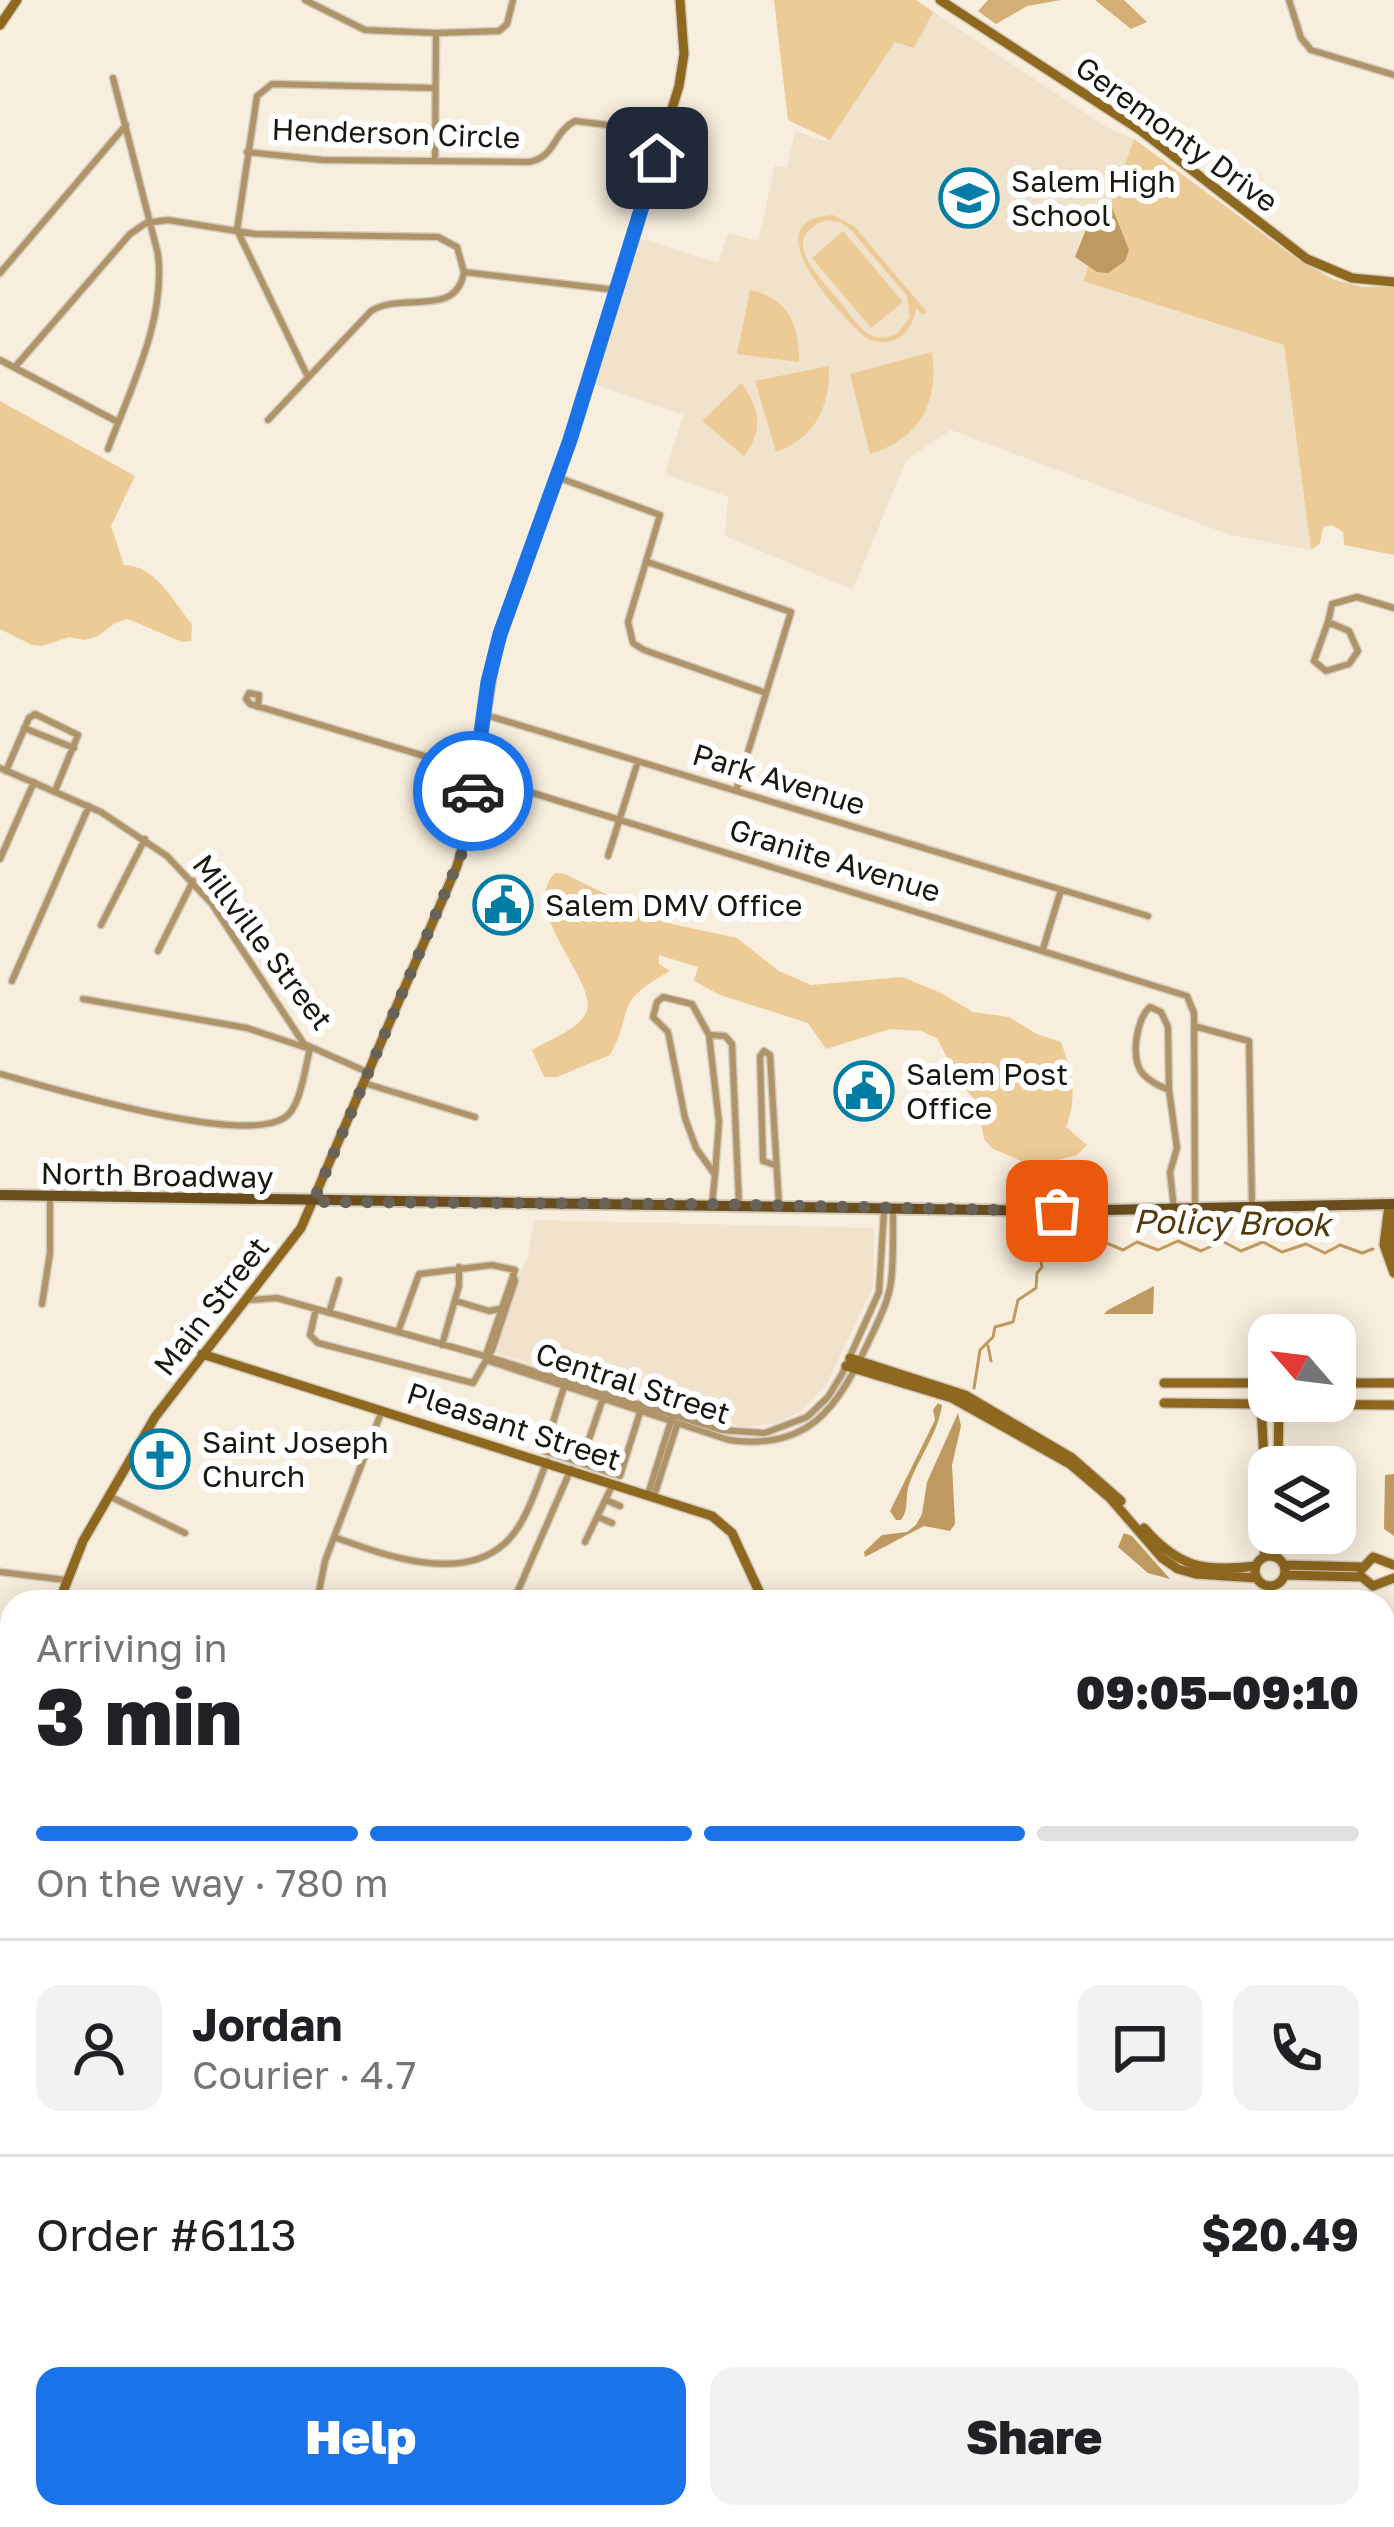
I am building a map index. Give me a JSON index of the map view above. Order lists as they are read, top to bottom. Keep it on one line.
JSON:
{"streets":{"main road":["Geremonty Drive","North Broadway","Main Street","Pleasant Street"],"street":["Henderson Circle","Park Avenue","Granite Avenue","Millville Street","Central Street"]},"crossings":[["Henderson Circle","Main Street"],["Park Avenue","Main Street"],["Granite Avenue","Main Street"],["Millville Street","Main Street"],["North Broadway","Main Street"],["North Broadway","Central Street"],["Main Street","Central Street"],["Main Street","Pleasant Street"]],"water":["Policy Brook"],"places":{"school or university":["Salem High School"],"public building":["Salem DMV Office","Salem Post Office"],"church":["Saint Joseph Church"]},"north":"top left","page":{"heading":["3 min","Arriving in","09:05–09:10"],"panel":["Jordan","Courier · 4.7","Order #6113","$20.49"],"bar":"On the way · 780 m","buttons":["Help","Share"]}}
